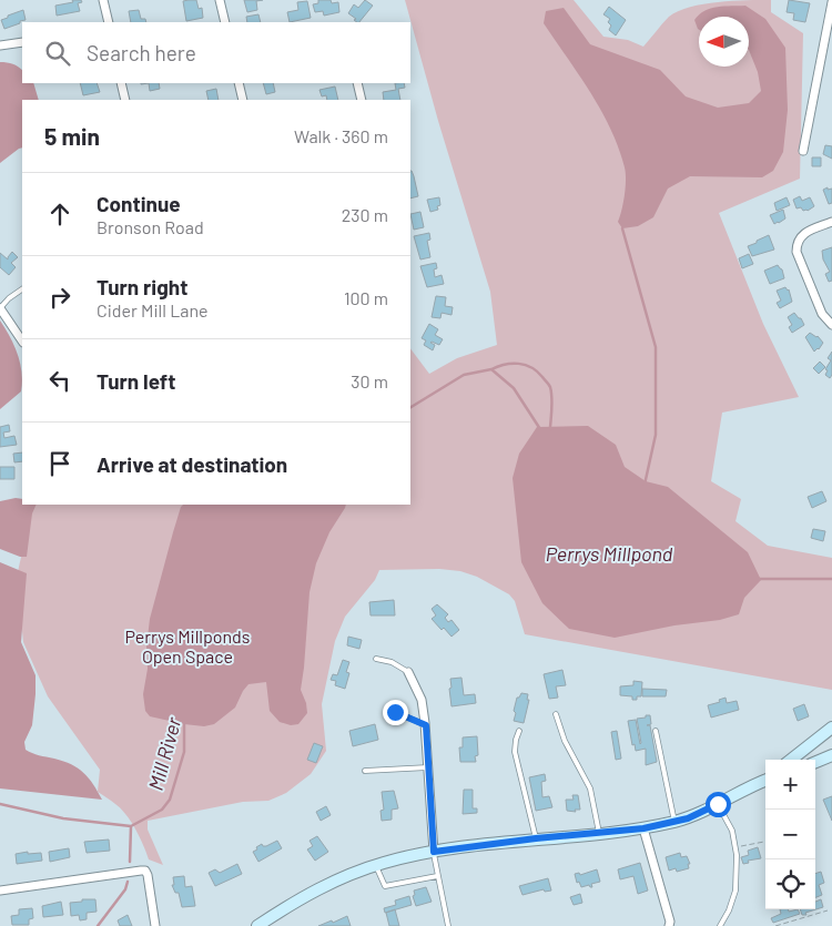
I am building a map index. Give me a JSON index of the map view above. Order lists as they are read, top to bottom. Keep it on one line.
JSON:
{"water":["Perrys Millpond","Mill River"],"parks":["Perrys Millponds Open Space"],"north":"left","page":{"search":"Search here","heading":["5 min","Walk · 360 m"],"list":[["Continue","Bronson Road","230 m"],["Turn right","Cider Mill Lane","100 m"],["Turn left","30 m"],"Arrive at destination"],"map_buttons":["+","−"]}}
